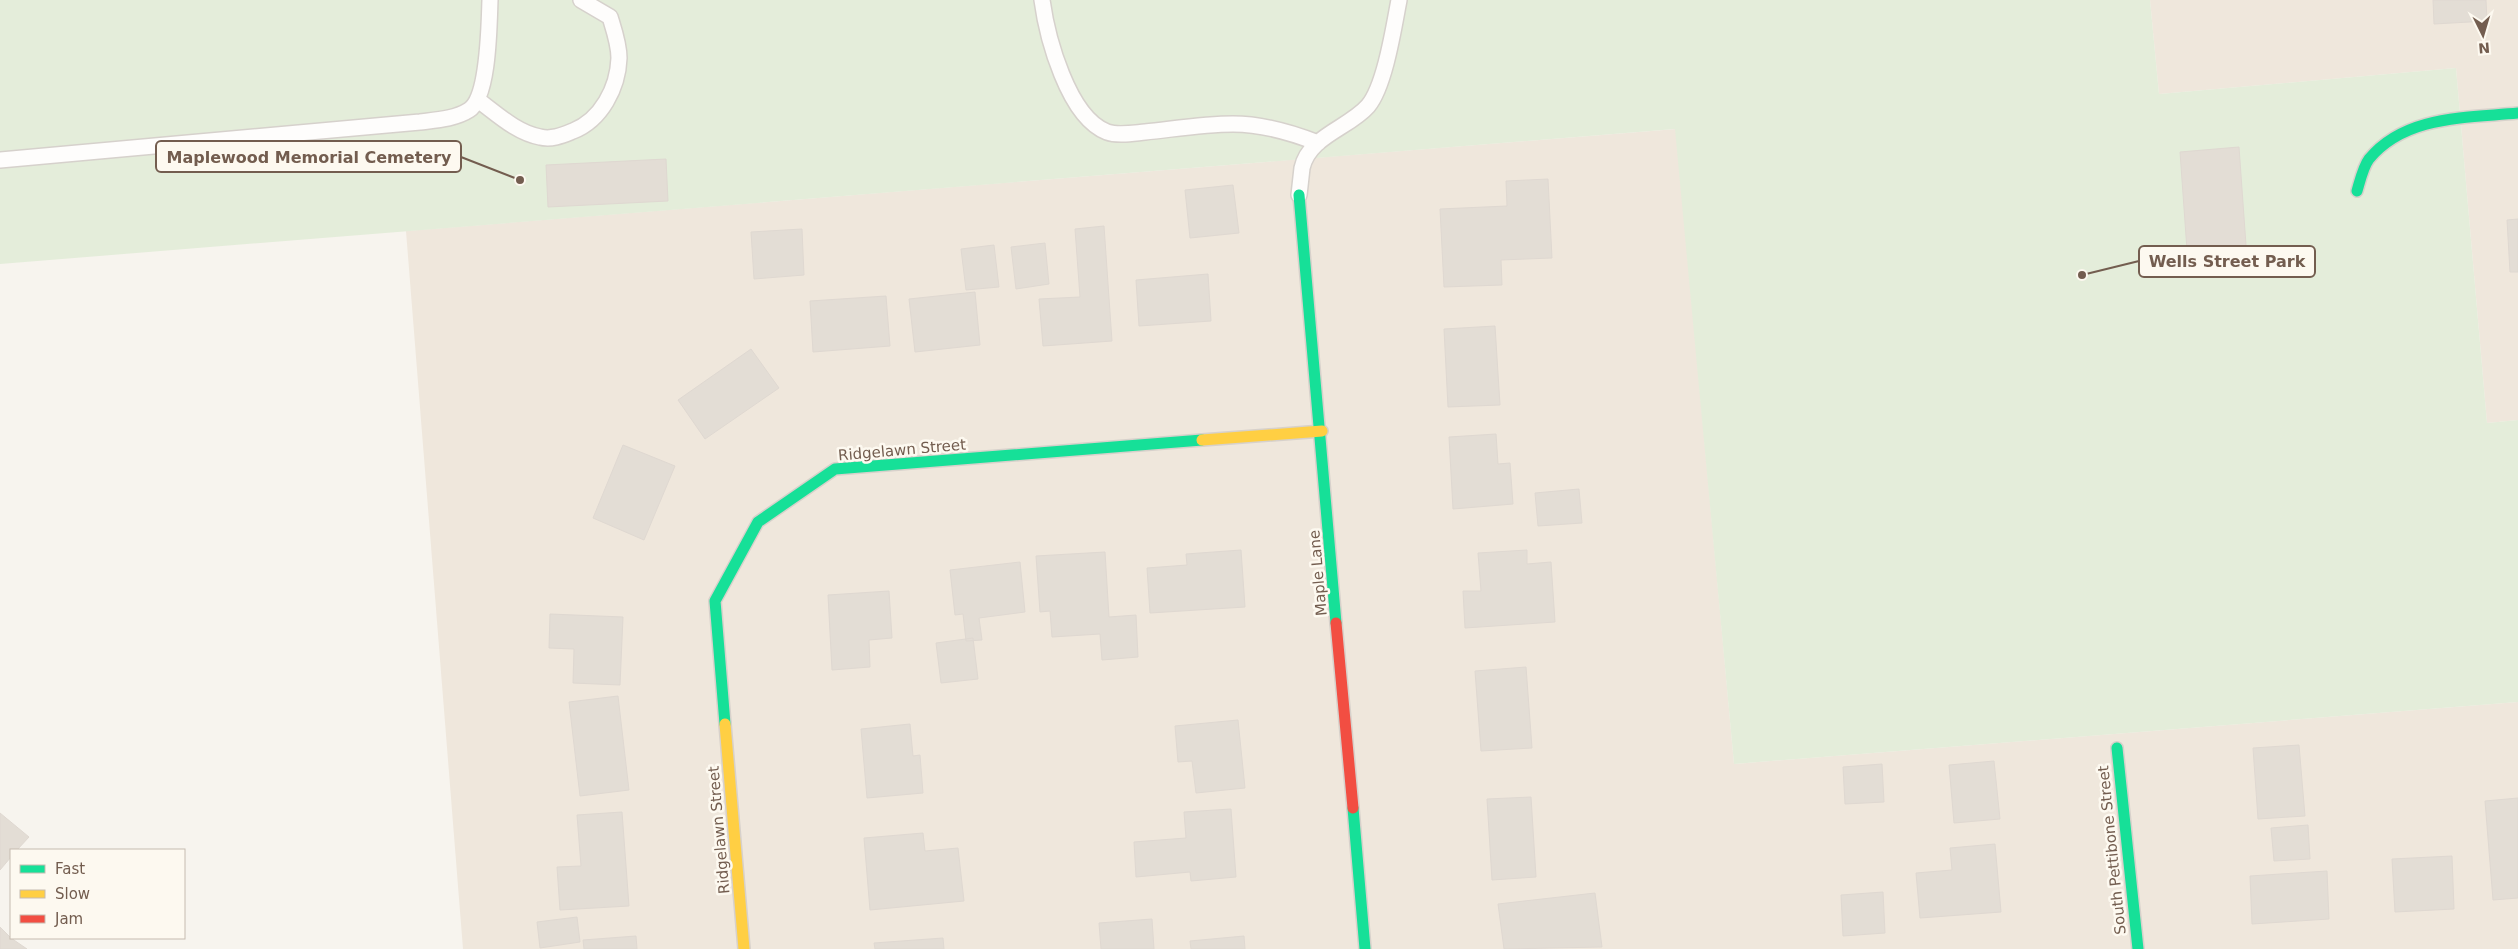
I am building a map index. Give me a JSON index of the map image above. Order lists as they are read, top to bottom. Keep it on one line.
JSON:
{"streets":{"street":["Ridgelawn Street","Maple Lane","South Pettibone Street"]},"crossings":[["Ridgelawn Street","Maple Lane"]],"places":["Maplewood Memorial Cemetery","Wells Street Park"],"legend":["Fast","Slow","Jam"],"north":"bottom"}
